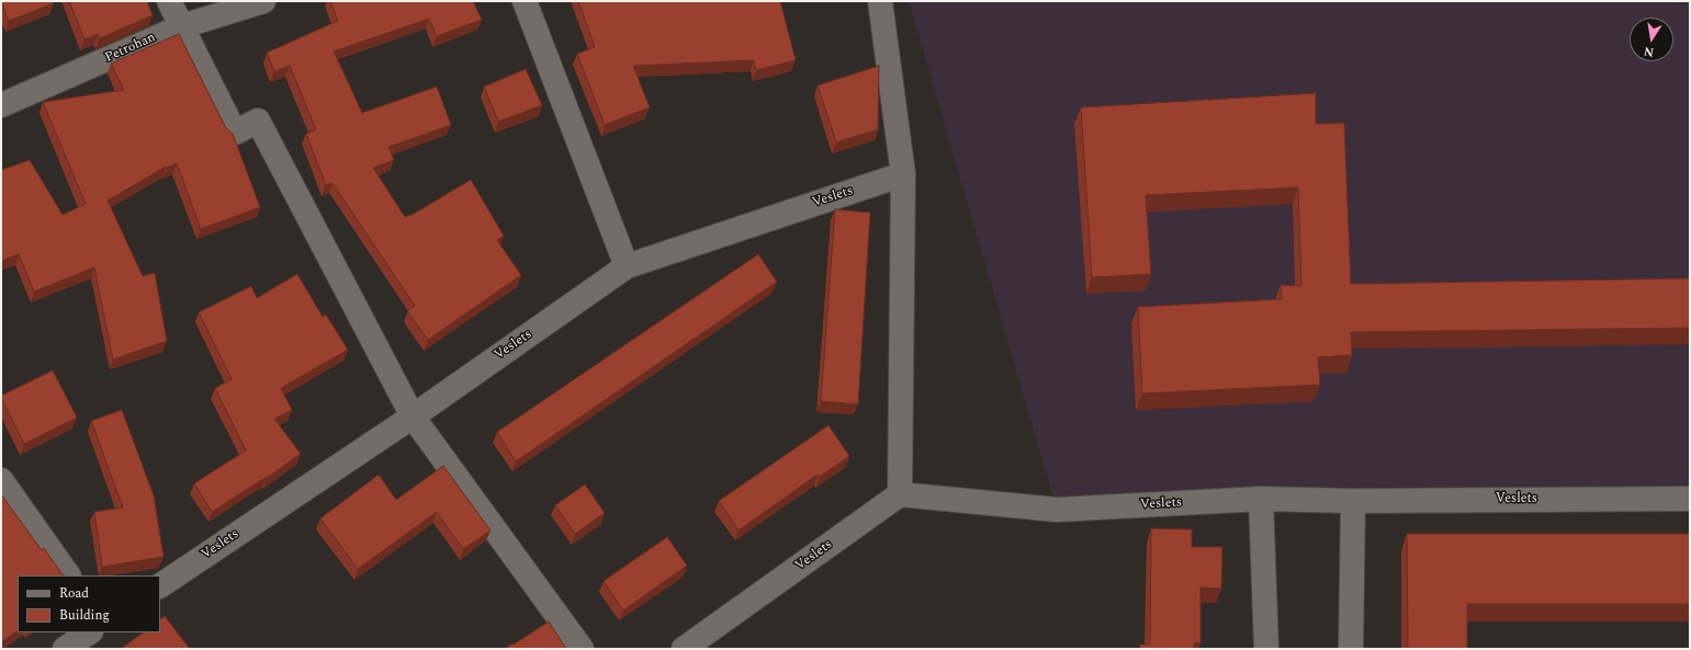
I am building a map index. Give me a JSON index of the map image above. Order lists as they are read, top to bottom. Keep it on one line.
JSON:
{"streets":{"street":["Petrohan","Veslets"]},"legend":["Road","Building"],"north":"bottom"}
